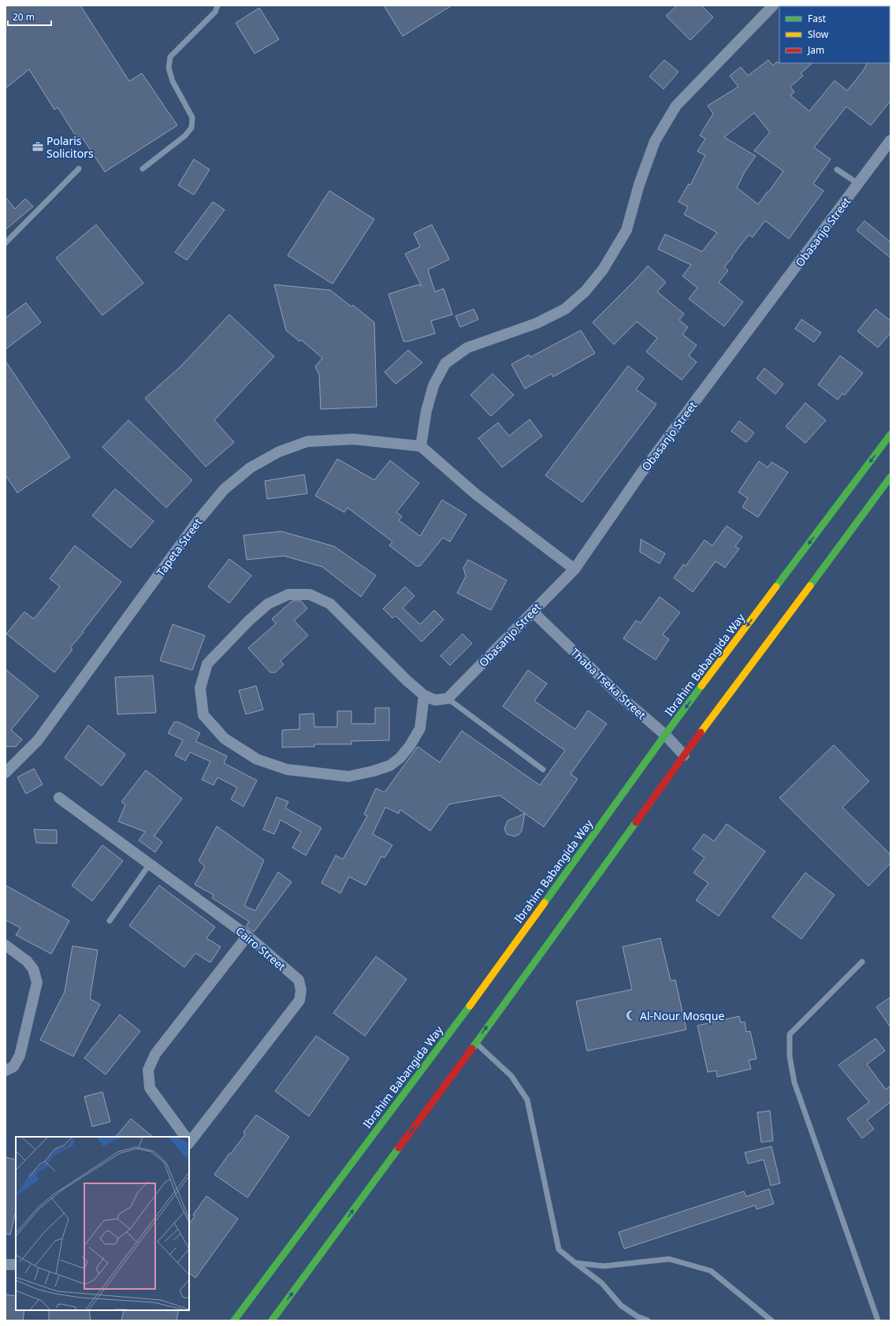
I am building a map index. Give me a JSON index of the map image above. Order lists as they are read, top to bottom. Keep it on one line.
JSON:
{"streets":{"main road":["Ibrahim Babangida Way"],"street":["Obasanjo Street","Tapeta Street","Thaba Tseka Street","Cairo Street"]},"crossings":[["Obasanjo Street","Thaba Tseka Street"],["Ibrahim Babangida Way","Thaba Tseka Street"]],"places":{"office":["Polaris Solicitors"],"mosque":["Al-Nour Mosque"]},"legend":["Fast","Slow","Jam"],"scale_bar":"20 m"}
